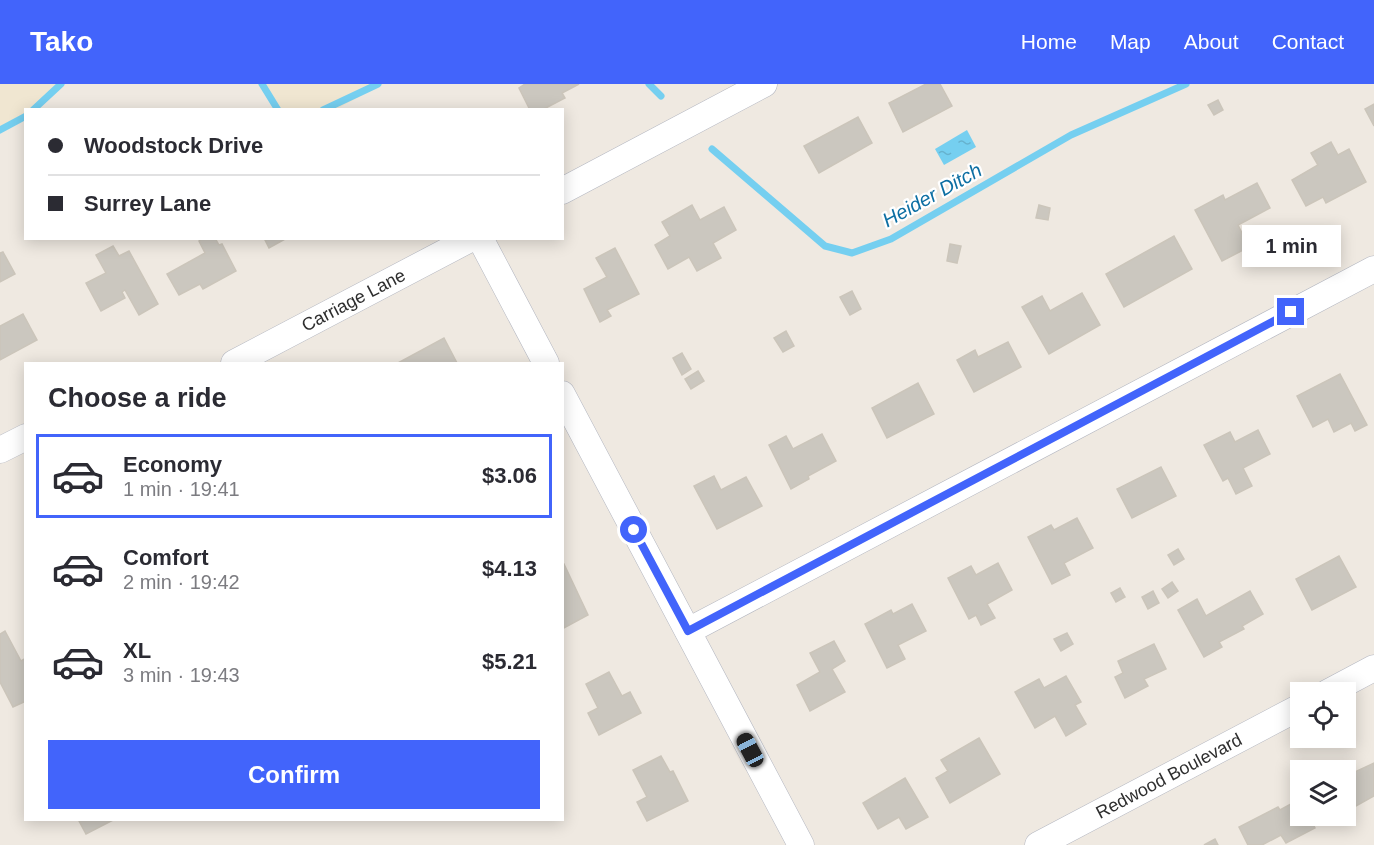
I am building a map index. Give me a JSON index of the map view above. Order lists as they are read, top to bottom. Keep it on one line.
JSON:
{"streets":{"street":["Carriage Lane","Redwood Boulevard"]},"water":["Heider Ditch"],"page":{"header":"Tako","nav":["Home","Map","About","Contact"],"banner":["Woodstock Drive","Surrey Lane"],"bubble":"1 min","heading":"Choose a ride","list":[{"name":"Economy","note":"1 min · 19:41","value":"$3.06"},{"name":"Comfort","note":"2 min · 19:42","value":"$4.13"},{"name":"XL","note":"3 min · 19:43","value":"$5.21"}],"buttons":"Confirm"}}
